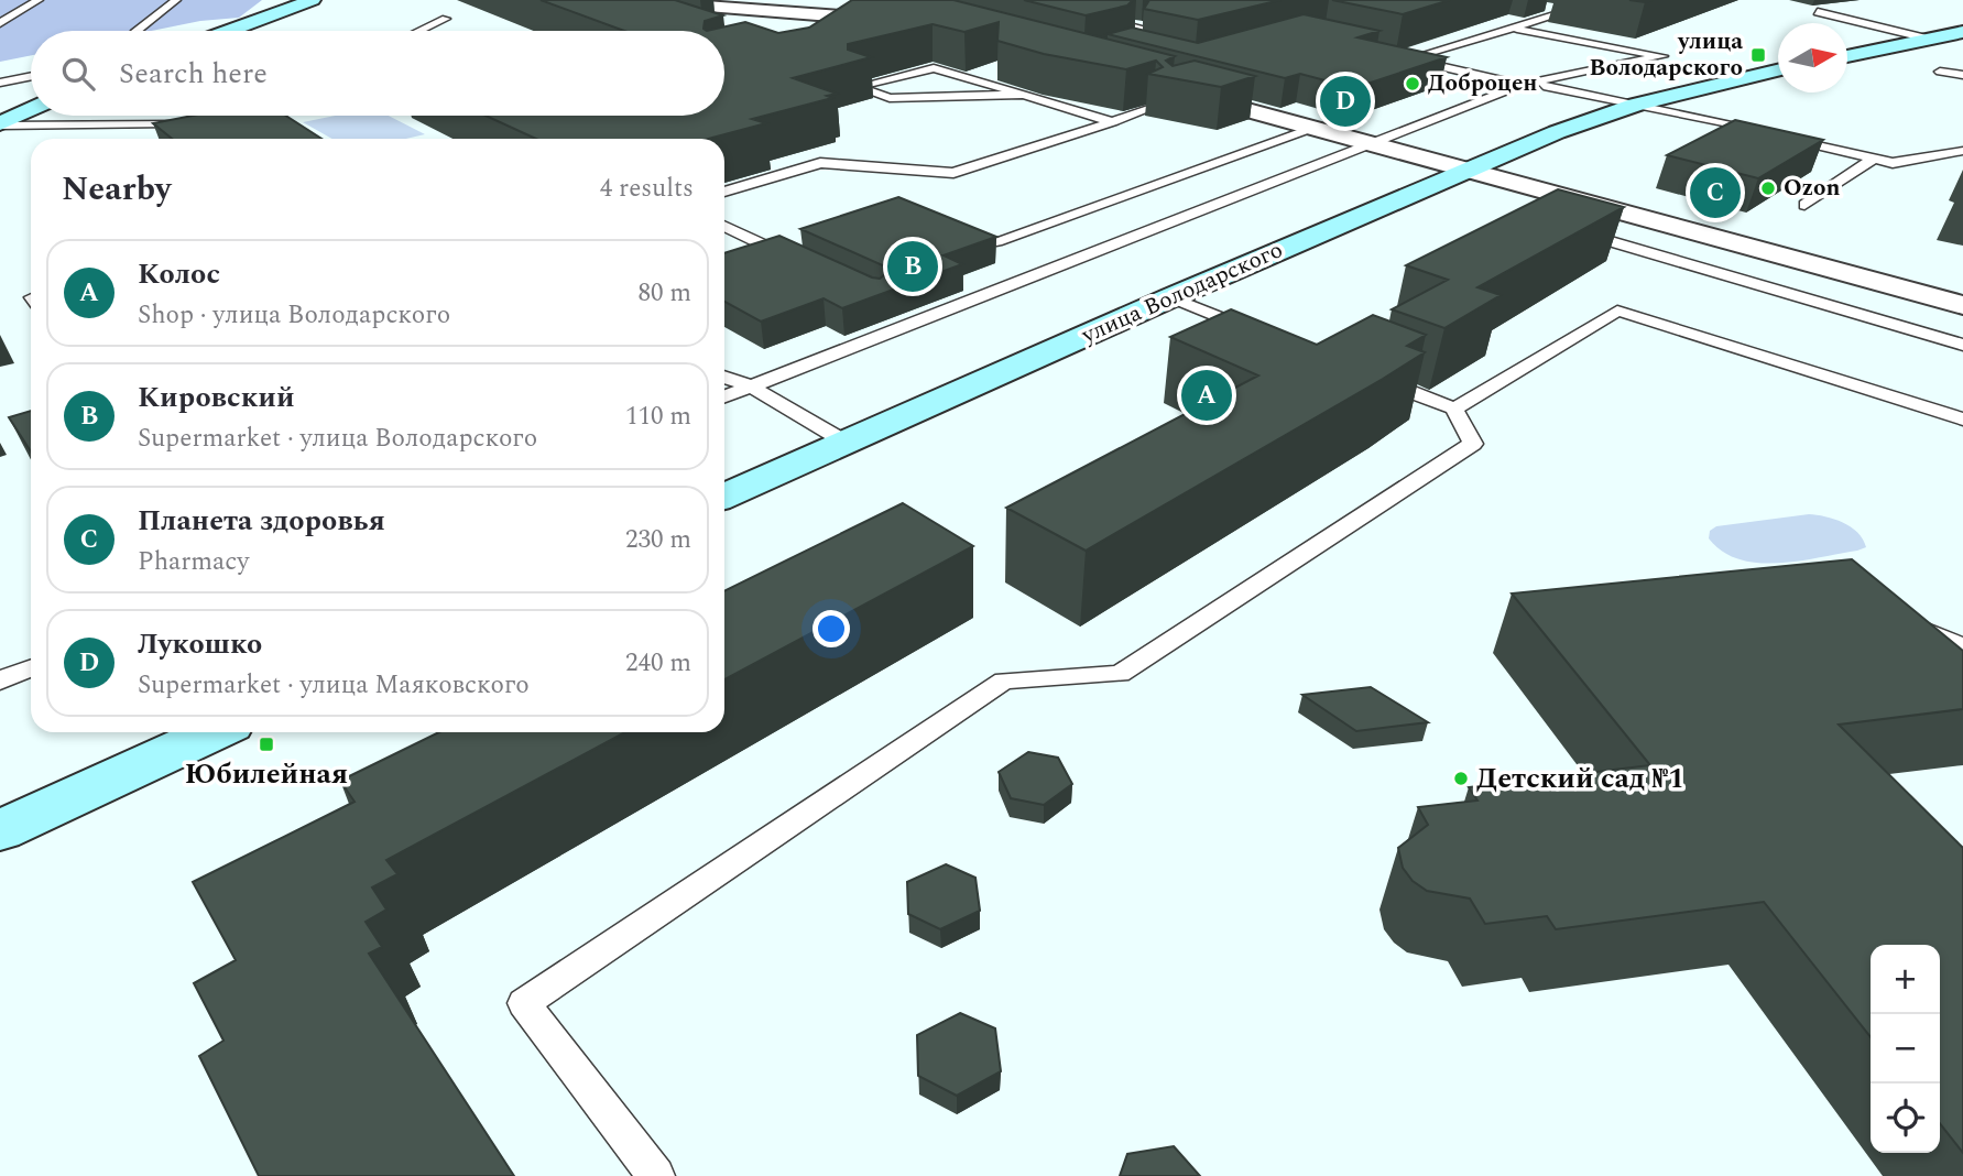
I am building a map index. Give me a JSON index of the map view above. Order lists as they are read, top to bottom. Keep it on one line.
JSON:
{"streets":{"street":["улица Володарского"]},"places":{"transit":["улица Володарского","Юбилейная"],"other":["Доброцен","Ozon","Детский сад №1"]},"north":"right","page":{"search":"Search here","pins":["D","C","B","A"],"heading":["Nearby","4 results"],"list":[{"mark":"A","name":"Колос","note":"Shop · улица Володарского","value":"80 m"},{"mark":"B","name":"Кировский","note":"Supermarket · улица Володарского","value":"110 m"},{"mark":"C","name":"Планета здоровья","note":"Pharmacy","value":"230 m"},{"mark":"D","name":"Лукошко","note":"Supermarket · улица Маяковского","value":"240 m"}],"map_buttons":["+","−"]}}
